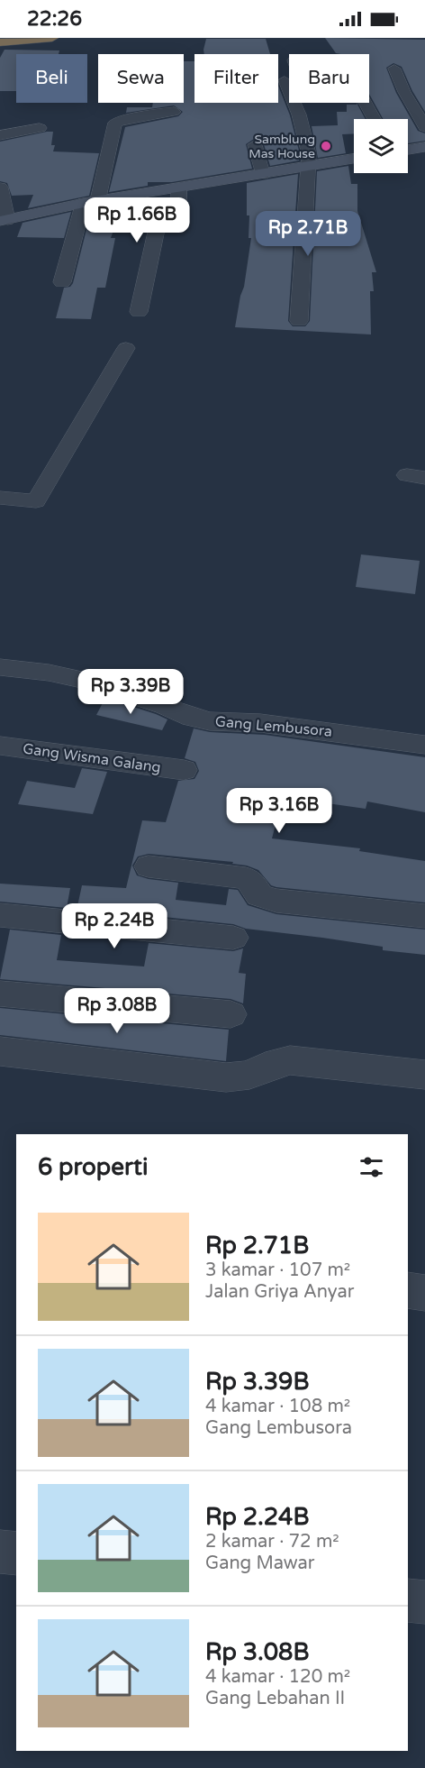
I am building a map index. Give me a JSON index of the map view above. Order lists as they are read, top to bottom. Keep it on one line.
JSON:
{"streets":{"street":["Gang Lembusora","Gang Wisma Galang"]},"places":["Samblung Mas House"],"page":{"status":"22:26","chip":["Beli","Sewa","Filter","Baru"],"price":["Rp 1.66B","Rp 2.71B","Rp 3.39B","Rp 3.16B","Rp 2.24B","Rp 3.08B"],"heading":"6 properti","list":[{"name":"Rp 2.71B","note":"3 kamar · 107 m² · Jalan Griya Anyar"},{"name":"Rp 3.39B","note":"4 kamar · 108 m² · Gang Lembusora"},{"name":"Rp 2.24B","note":"2 kamar · 72 m² · Gang Mawar"},{"name":"Rp 3.08B","note":"4 kamar · 120 m² · Gang Lebahan II"}]}}
